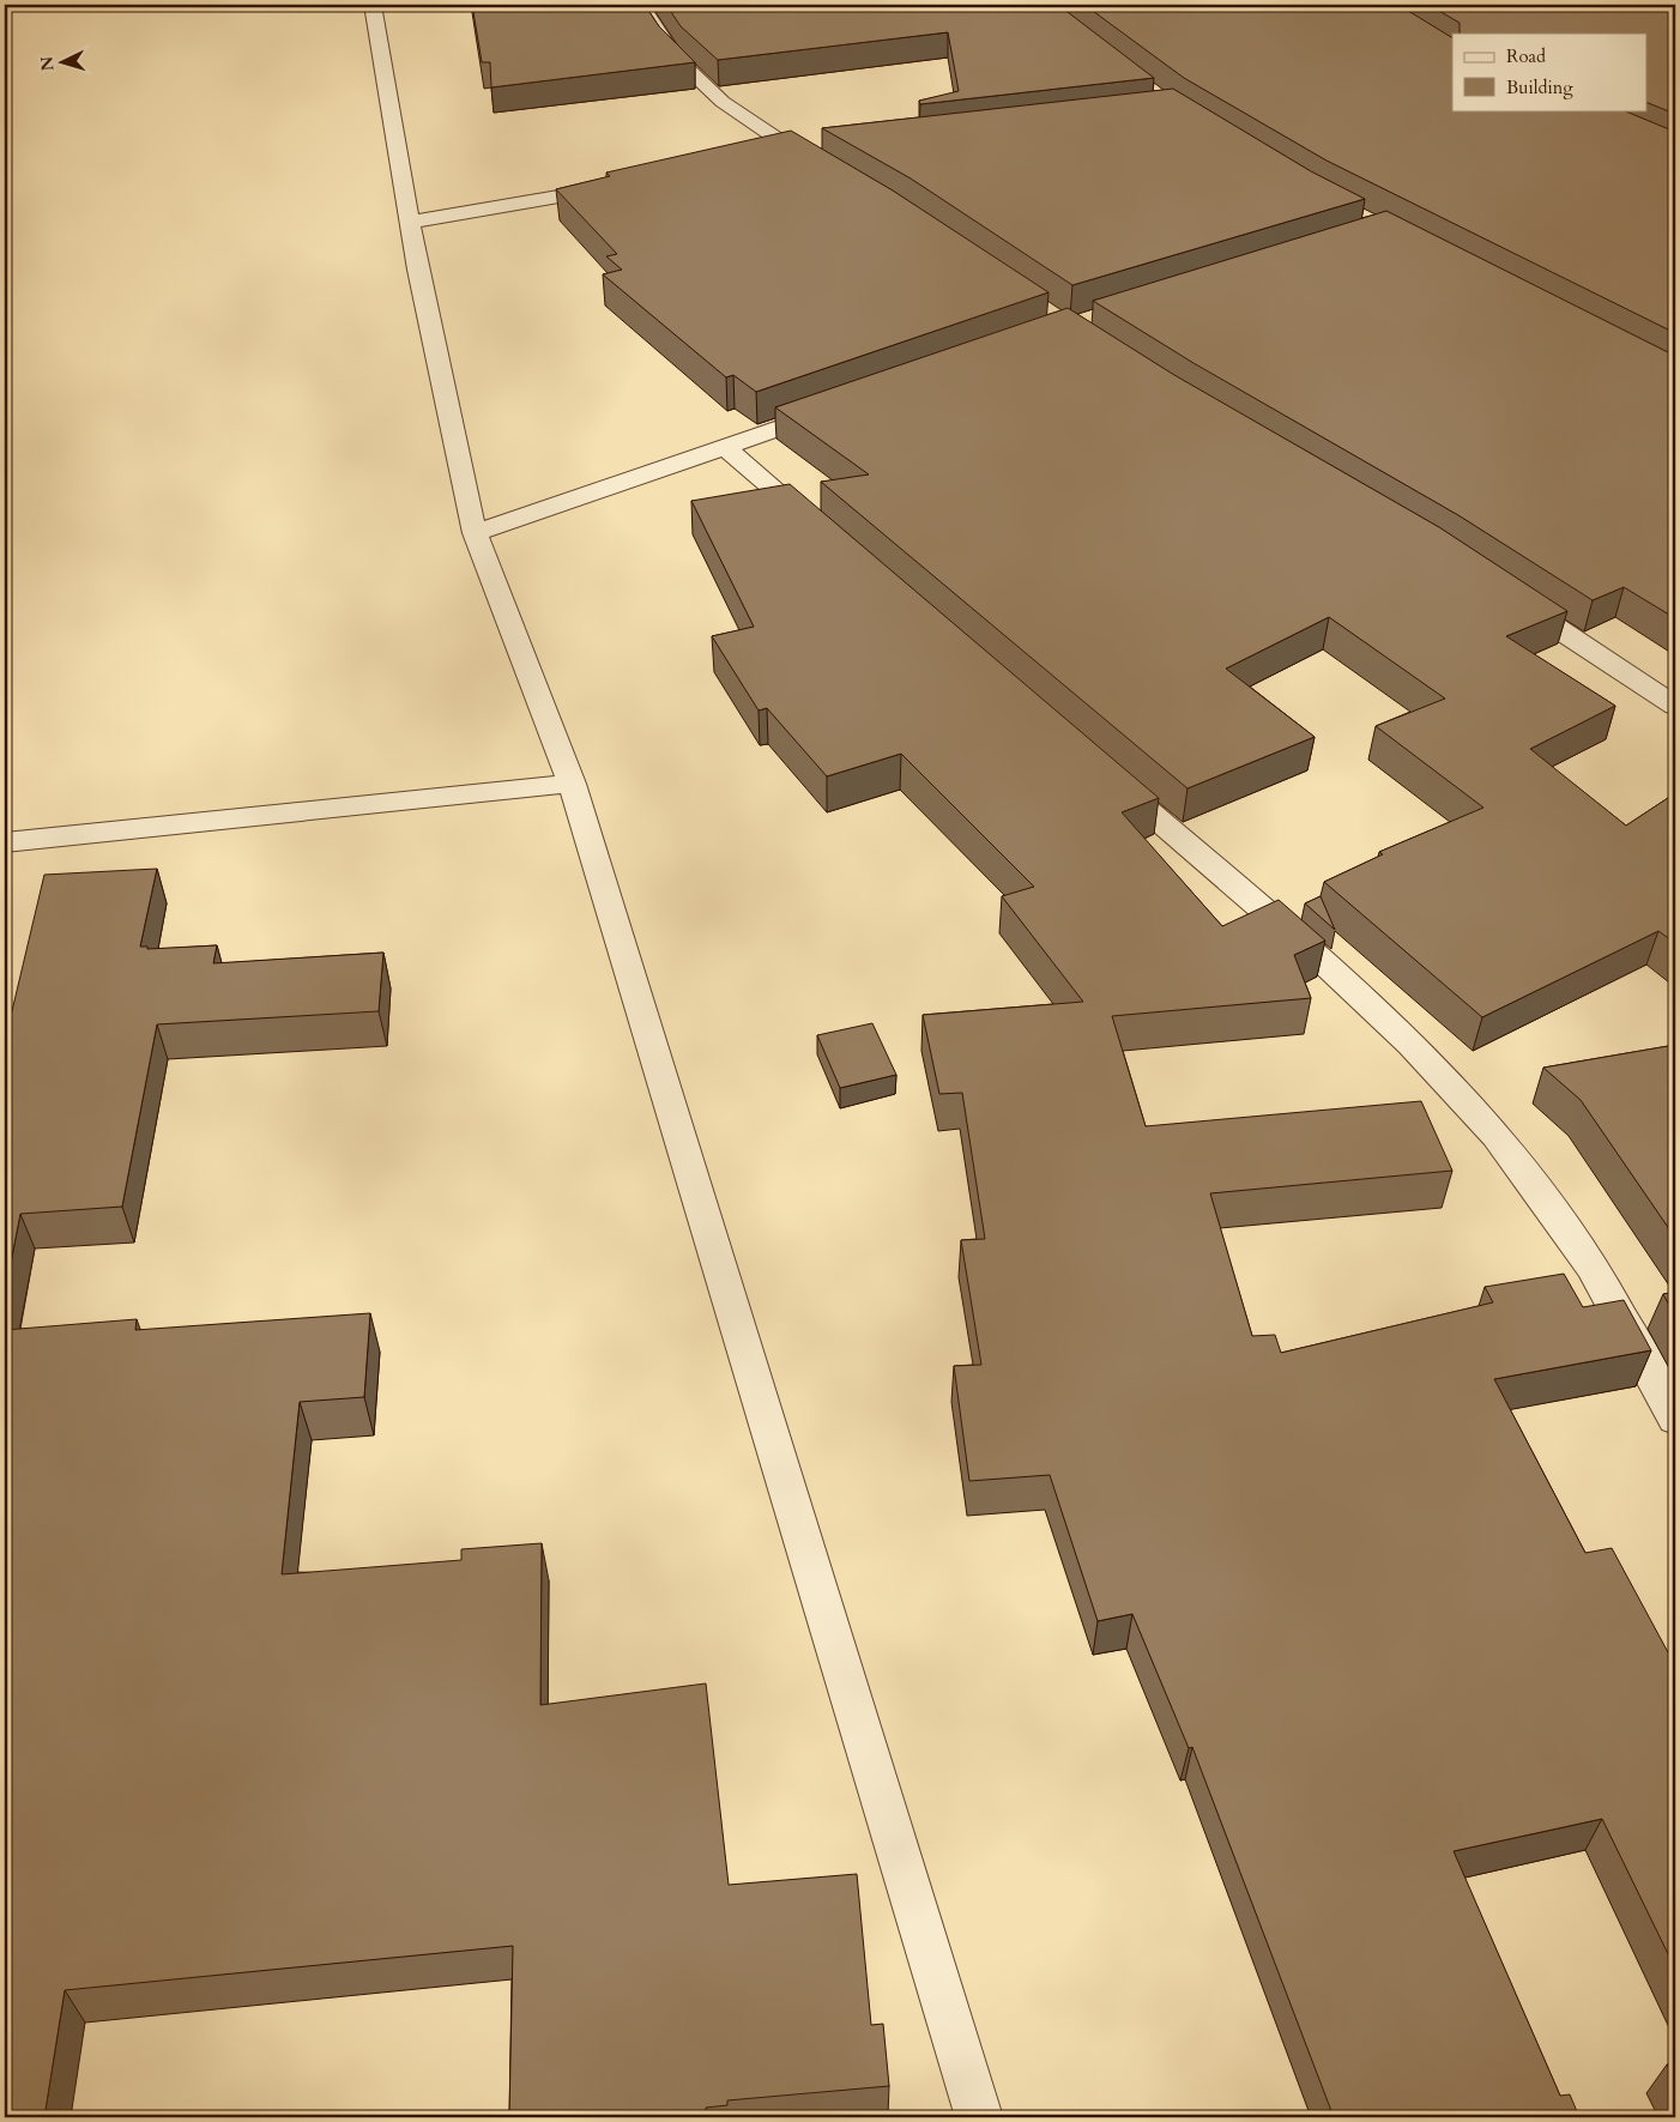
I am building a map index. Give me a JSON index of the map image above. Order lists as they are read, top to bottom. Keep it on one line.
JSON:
{"legend":["Road","Building"],"north":"left"}
